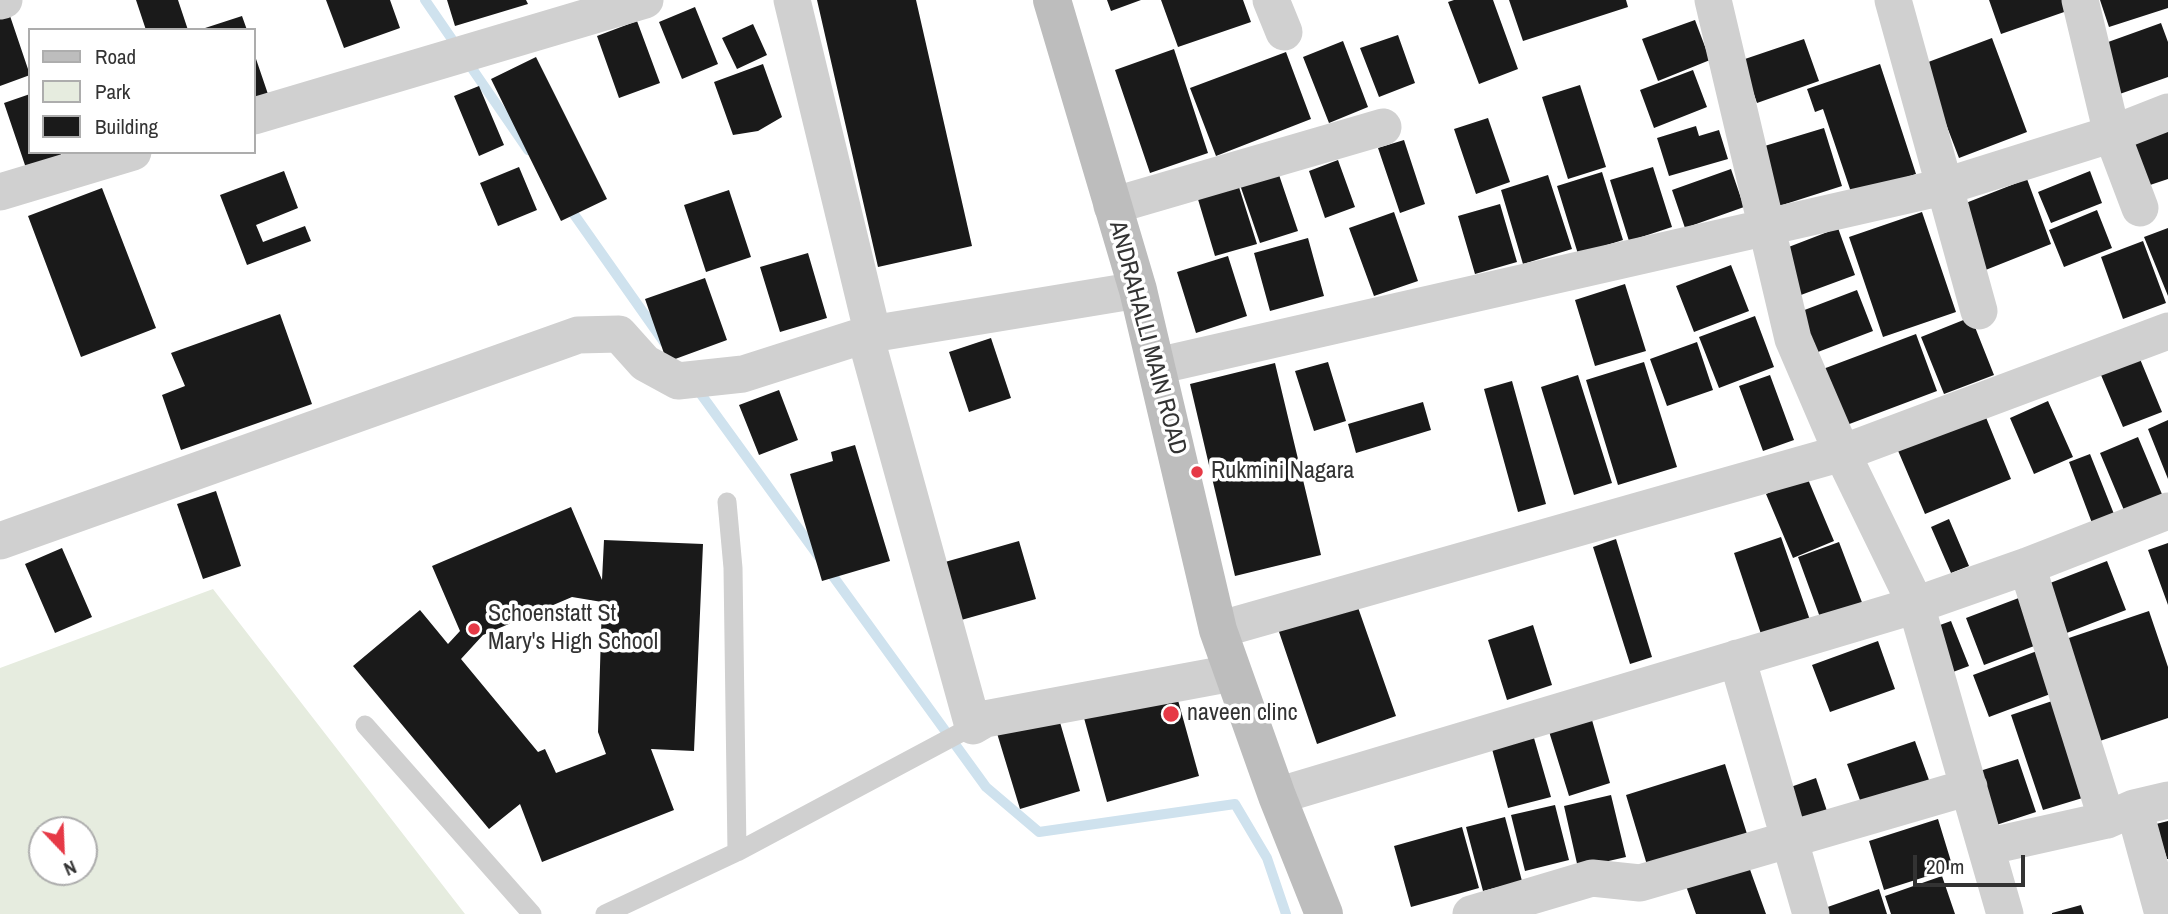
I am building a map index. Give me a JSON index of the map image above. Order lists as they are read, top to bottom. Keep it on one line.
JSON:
{"streets":{"main road":["ANDRAHALLI MAIN ROAD"]},"places":["Rukmini Nagara","Schoenstatt St Mary's High School","naveen clinc"],"legend":["Road","Park","Building"],"scale_bar":"20 m","north":"bottom right"}
